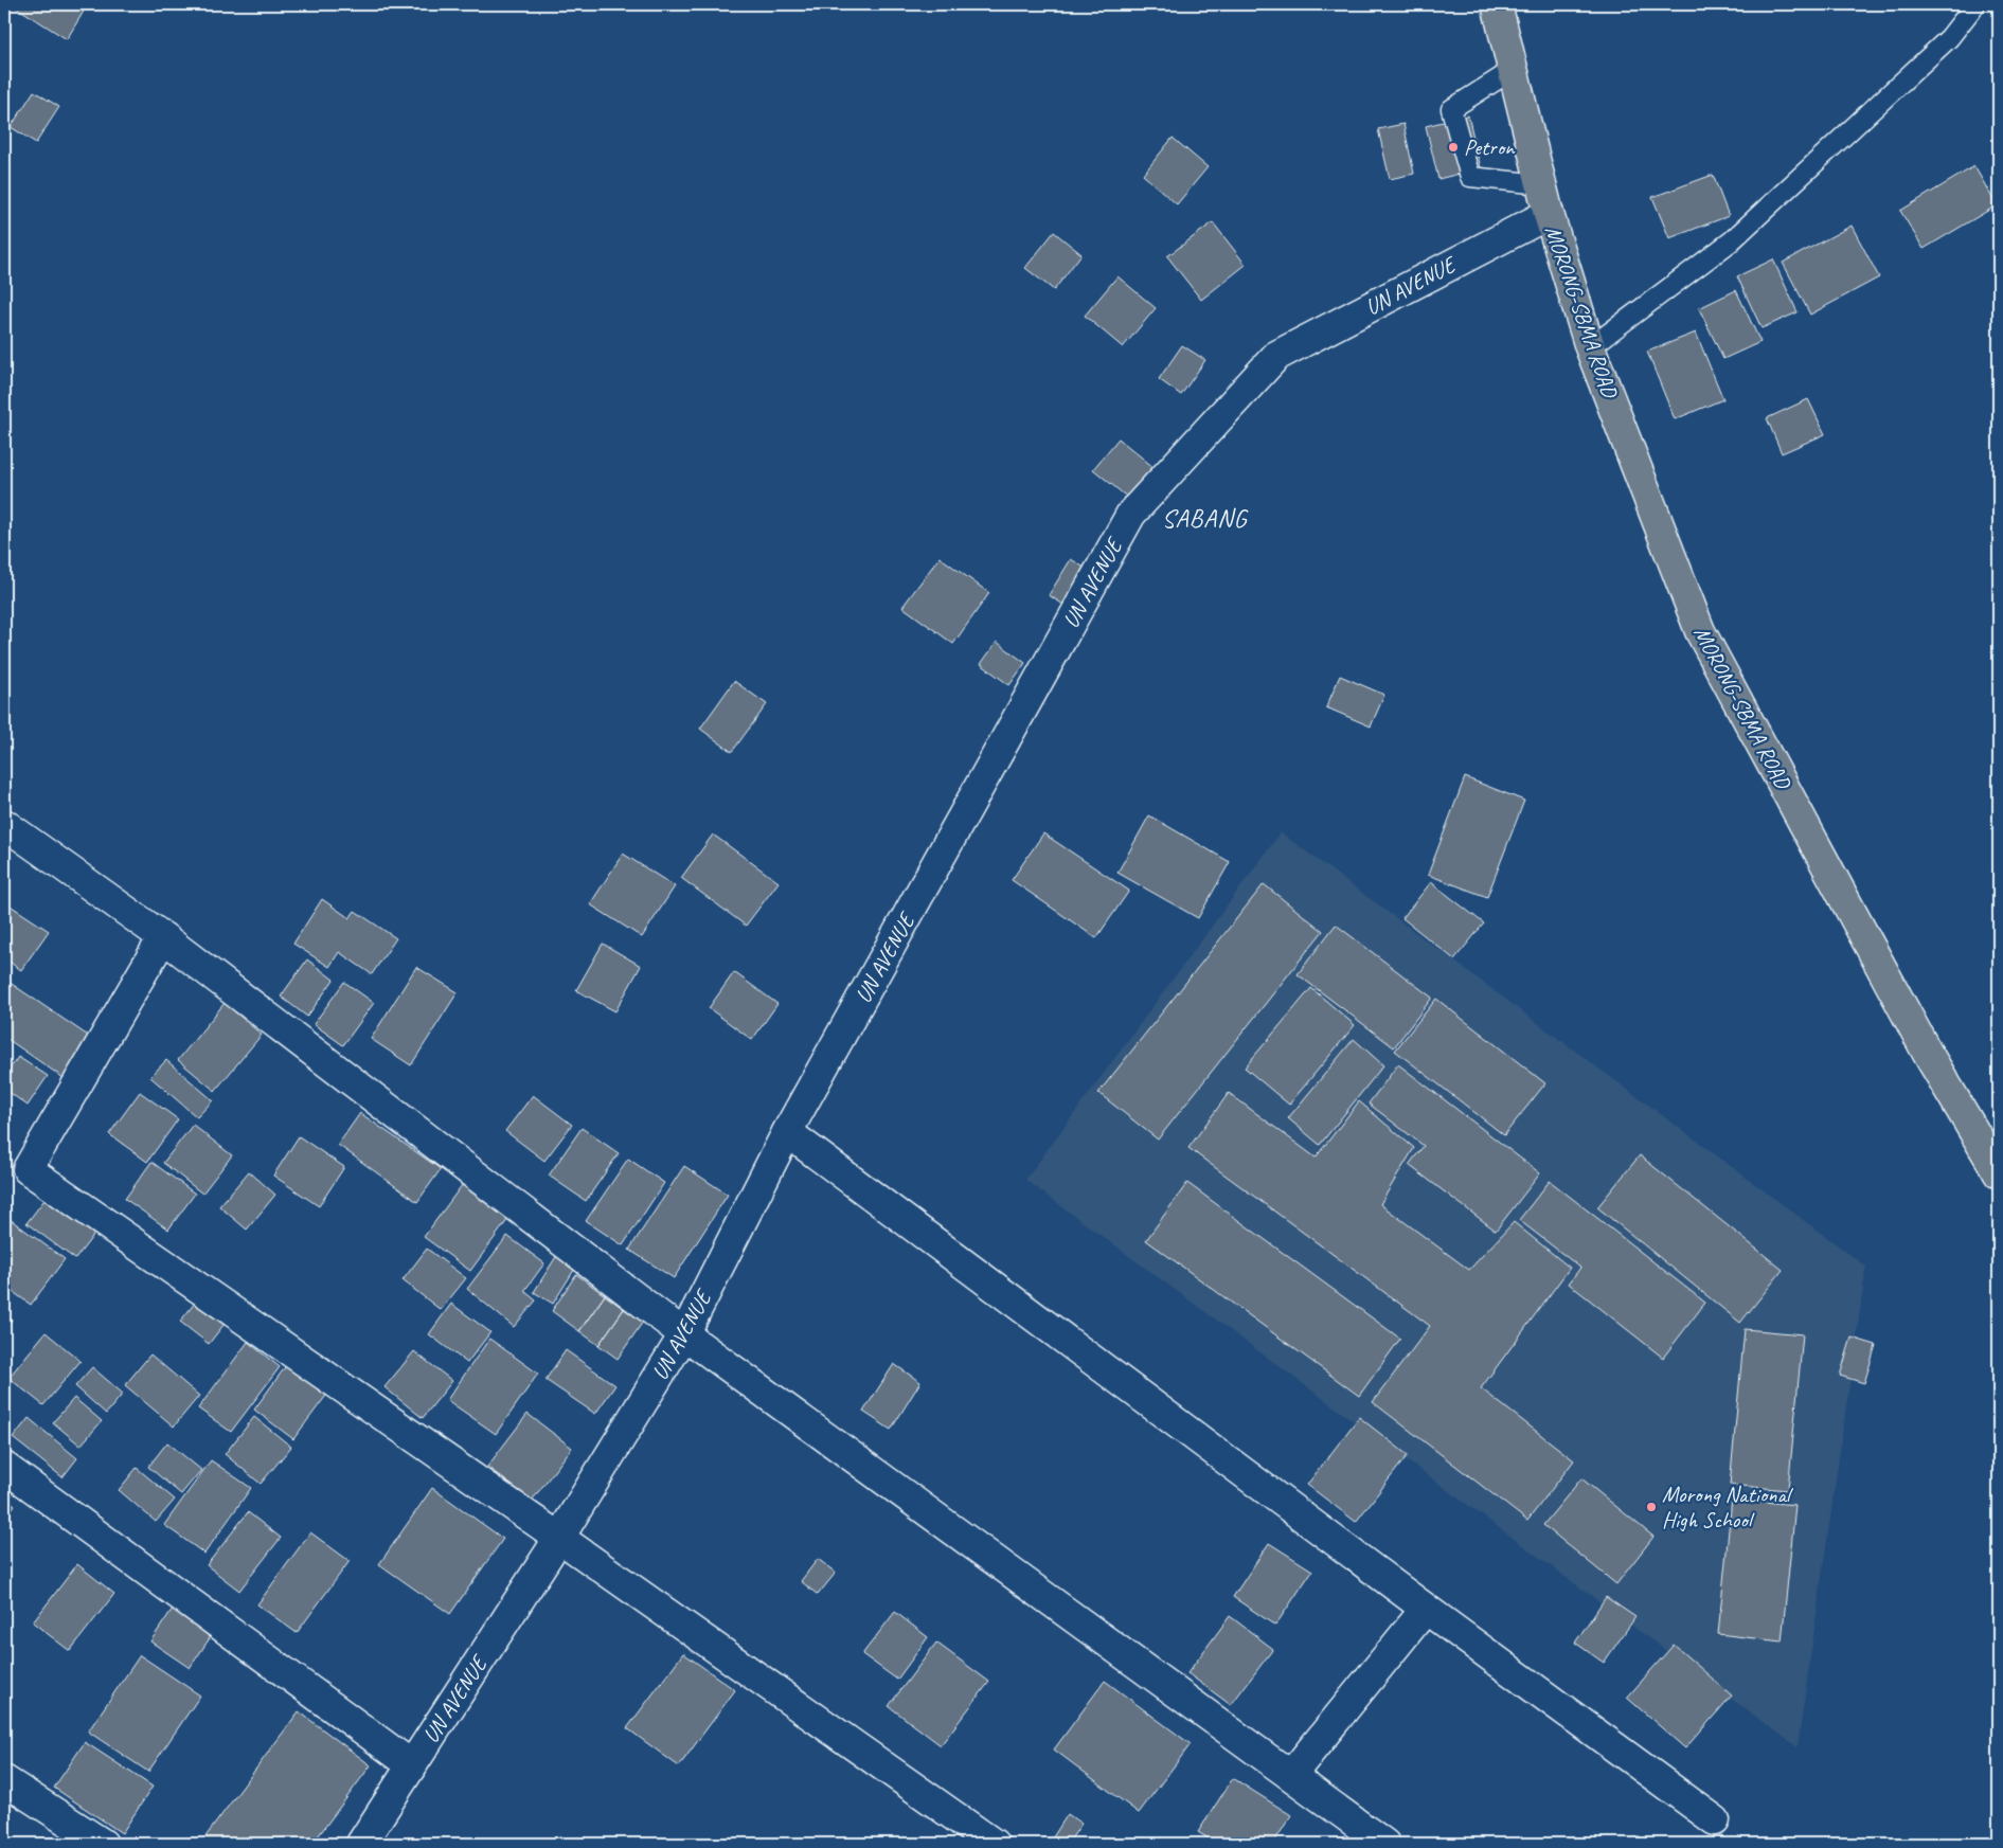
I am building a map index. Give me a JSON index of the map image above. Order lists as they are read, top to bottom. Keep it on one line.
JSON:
{"streets":{"main road":["MORONG-SBMA ROAD"],"street":["UN AVENUE"]},"crossings":[["UN AVENUE","MORONG-SBMA ROAD"]],"districts":["SABANG"],"places":["Petron","Morong National High School"]}
